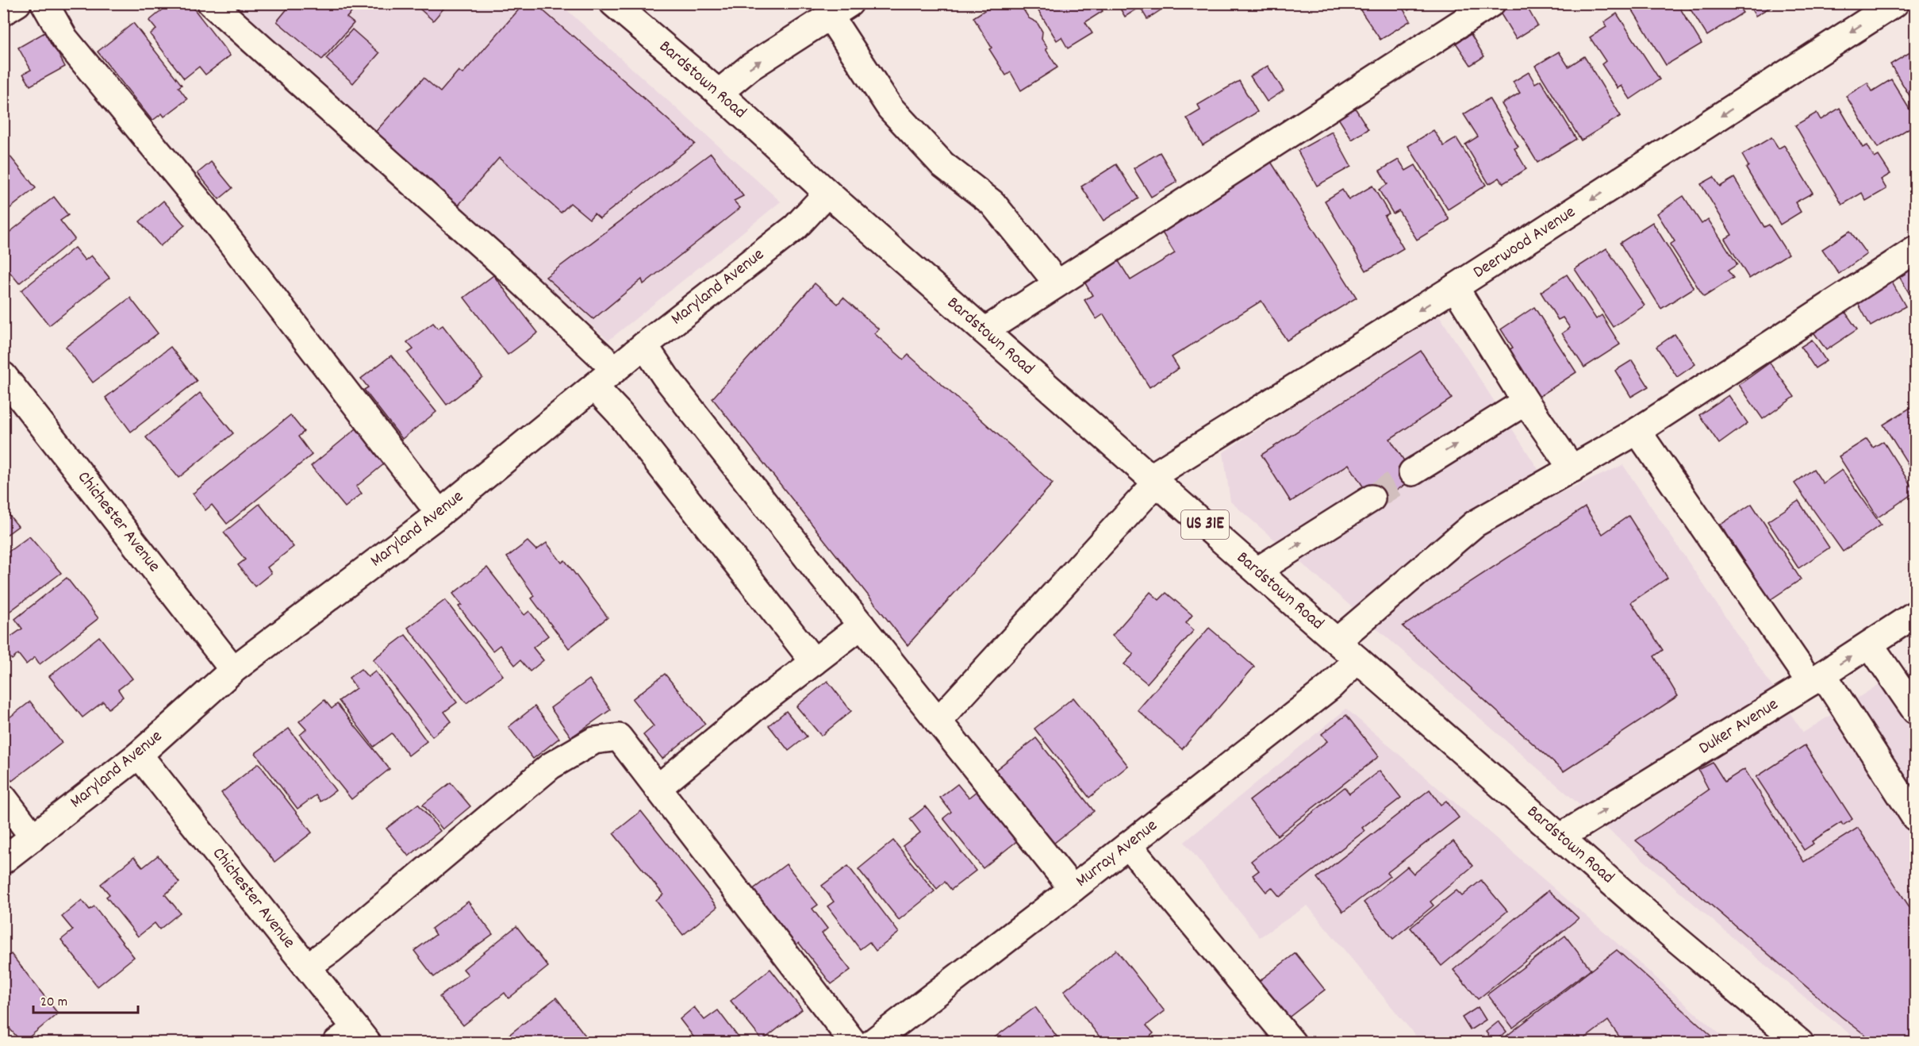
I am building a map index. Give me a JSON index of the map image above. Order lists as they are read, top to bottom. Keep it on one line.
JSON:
{"streets":{"street":["Bardstown Road","Deerwood Avenue","Maryland Avenue","Chichester Avenue","US 31E","Duker Avenue","Murray Avenue"]},"crossings":[["Bardstown Road","Deerwood Avenue"],["Bardstown Road","Maryland Avenue"],["Bardstown Road","Duker Avenue"],["Bardstown Road","Murray Avenue"],["Maryland Avenue","Chichester Avenue"]],"one_way":["Duker Avenue"],"scale_bar":"20 m"}
